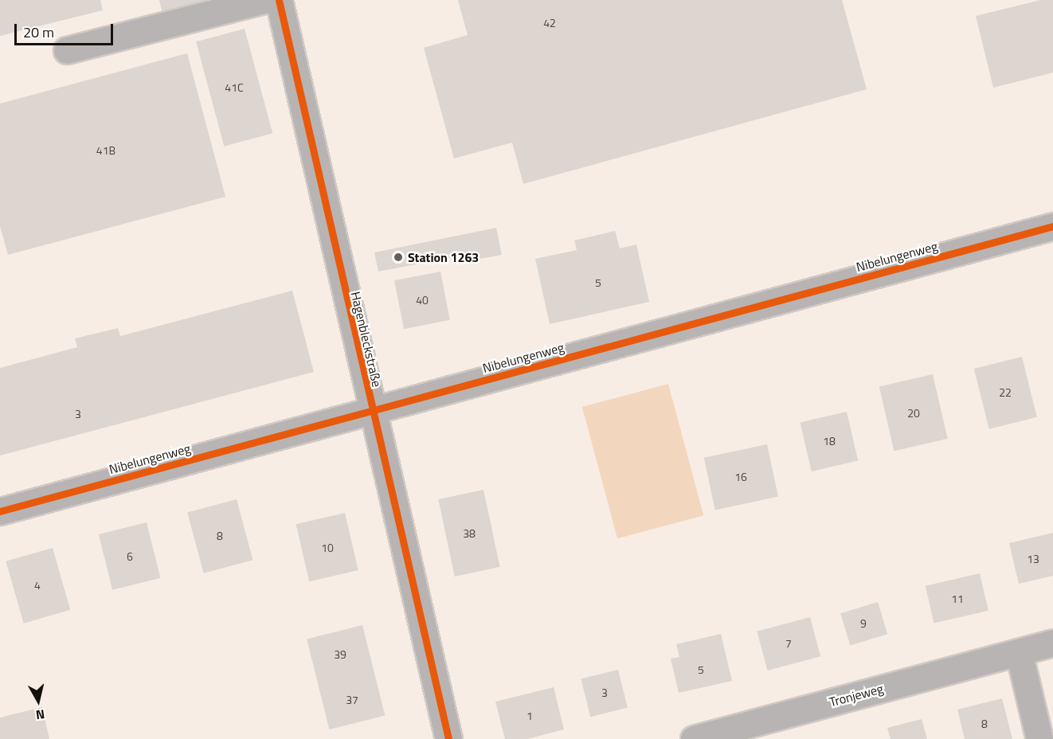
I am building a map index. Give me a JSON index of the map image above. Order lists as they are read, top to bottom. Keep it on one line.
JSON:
{"streets":{"street":["Nibelungenweg","Hagenbleckstraße","Tronjeweg"]},"crossings":[["Nibelungenweg","Hagenbleckstraße"]],"places":["Station 1263"],"house_numbers":["42","41C","41B","5","40","22","20","3","18","16","38","8","10","6","13","4","11","9","7","39","5","3","37","1","8"],"scale_bar":"20 m","north":"bottom"}
